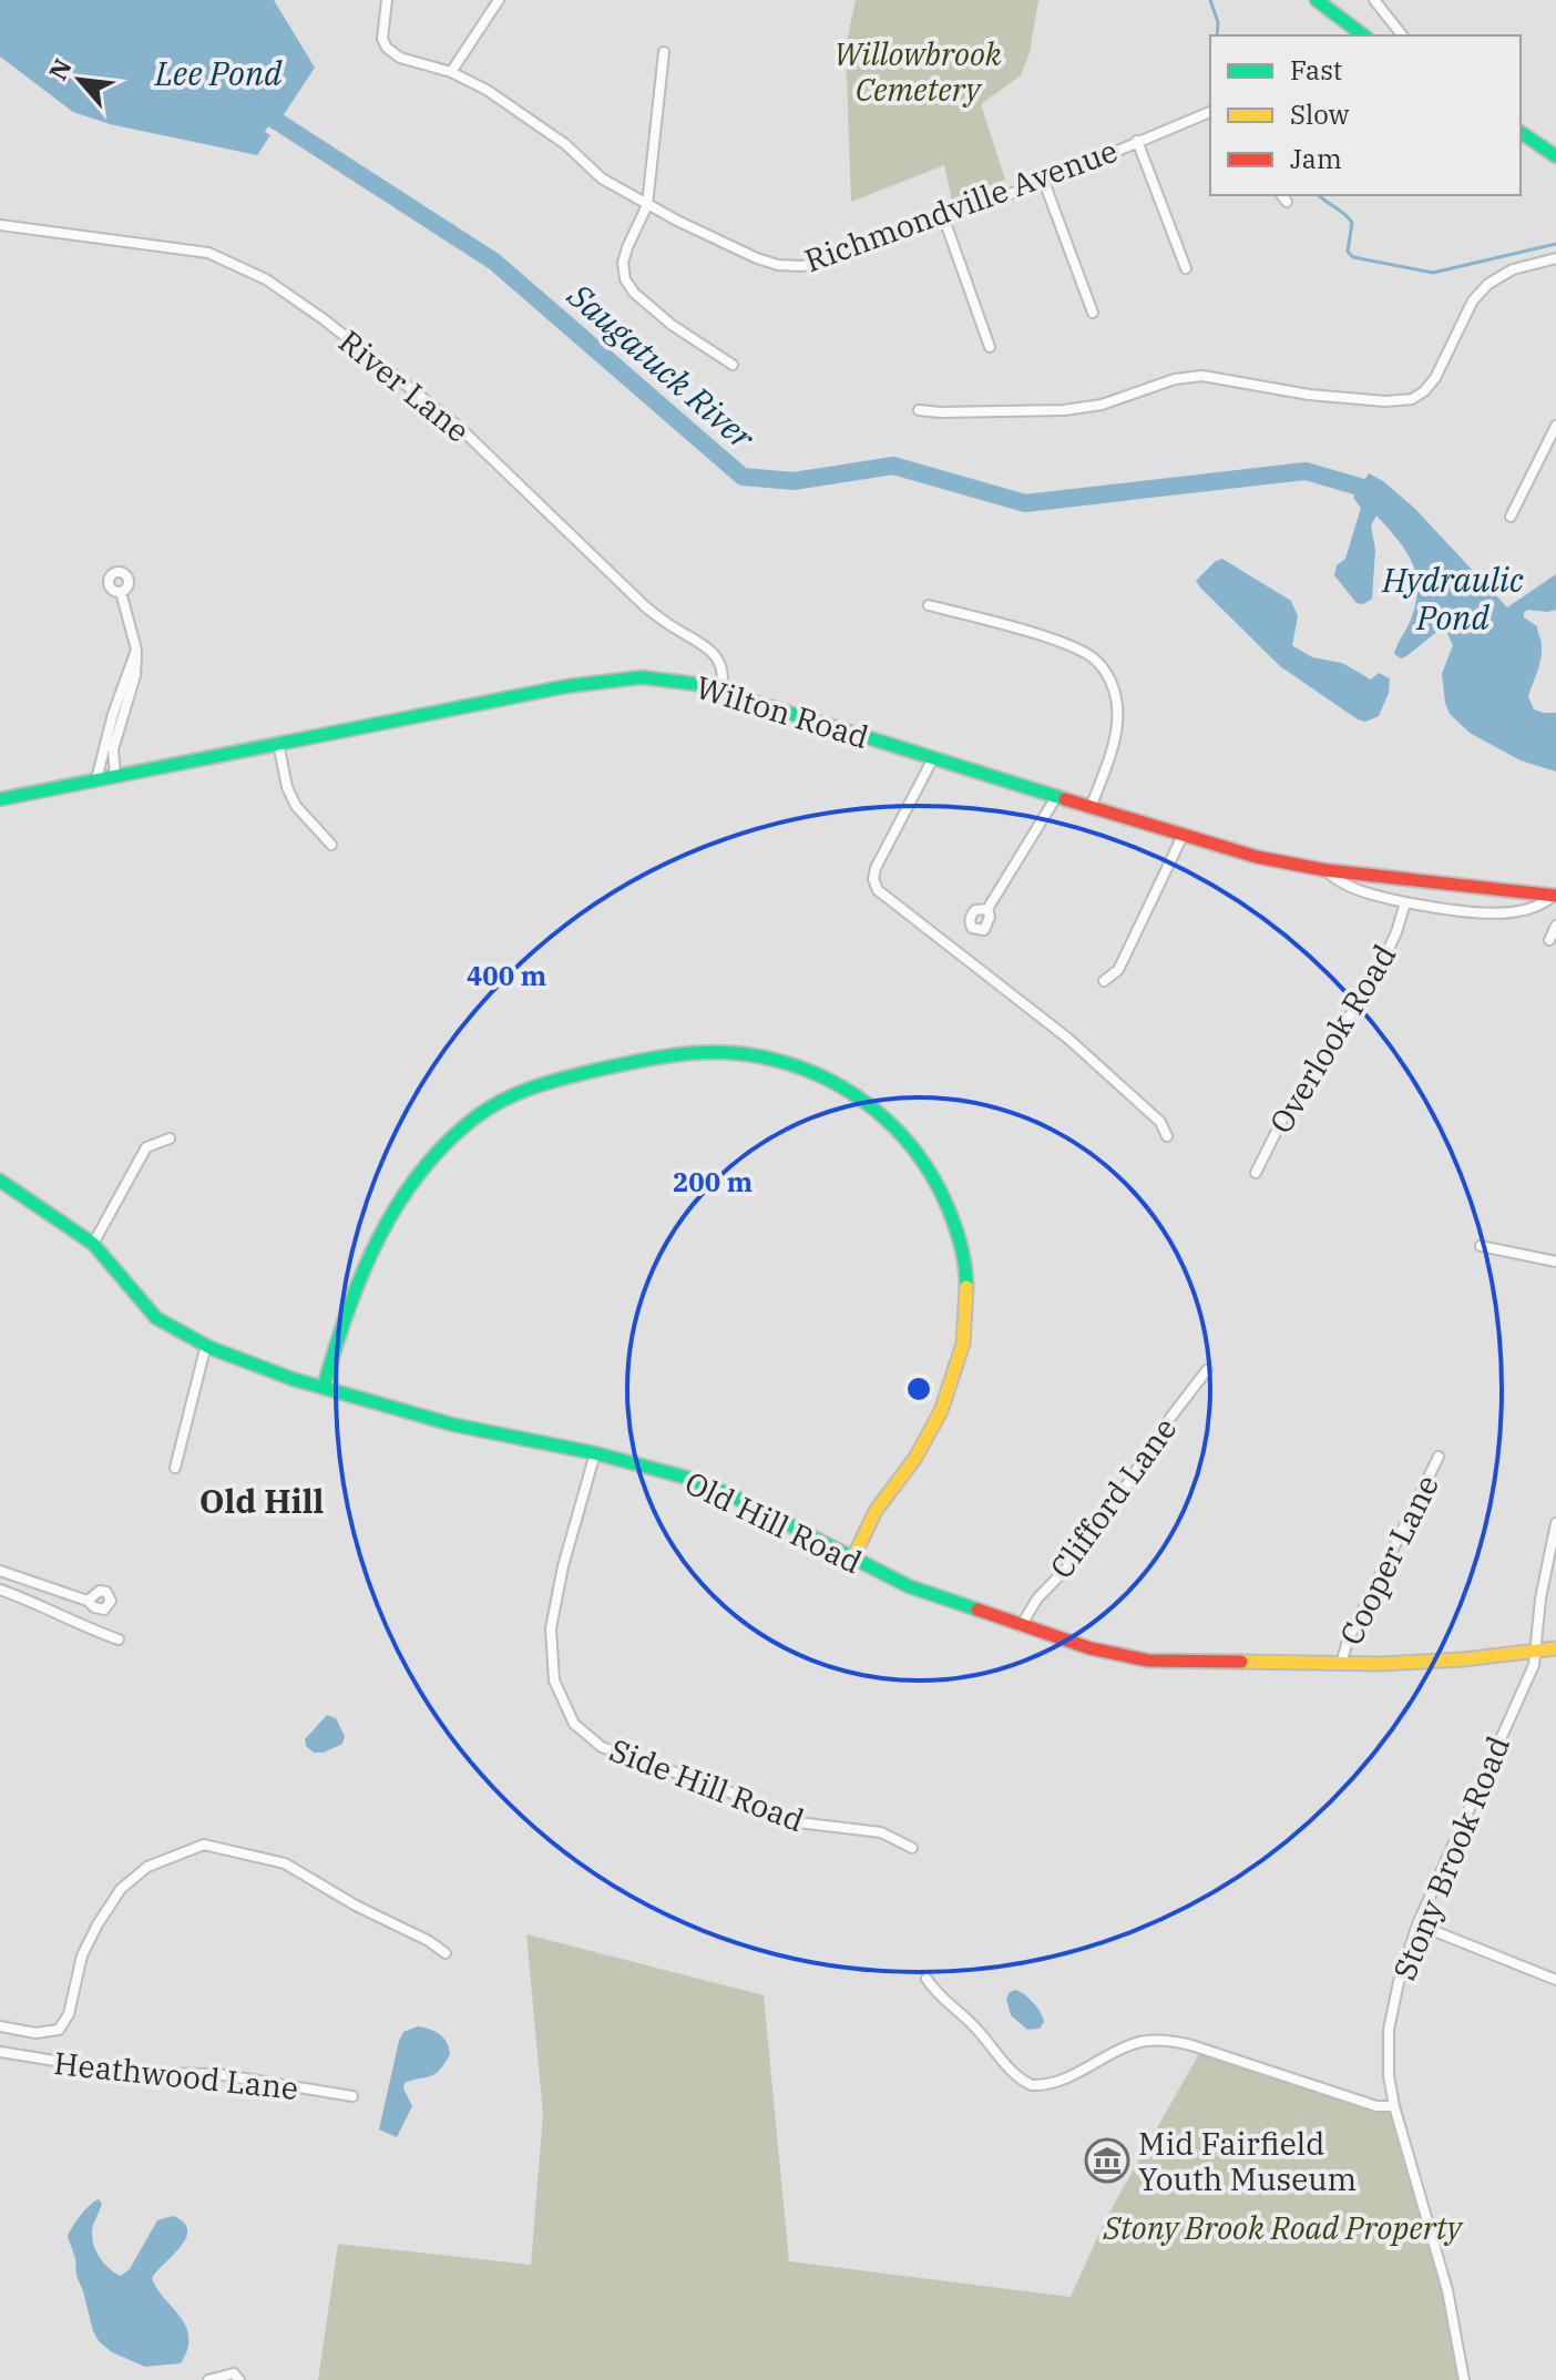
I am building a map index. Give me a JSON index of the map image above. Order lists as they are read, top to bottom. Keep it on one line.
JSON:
{"streets":{"street":["Richmondville Avenue","River Lane","Wilton Road","Overlook Road","Clifford Lane","Old Hill Road","Cooper Lane","Side Hill Road","Stony Brook Road","Heathwood Lane"]},"crossings":[["River Lane","Wilton Road"],["Wilton Road","Overlook Road"],["Clifford Lane","Old Hill Road"],["Old Hill Road","Cooper Lane"],["Old Hill Road","Side Hill Road"],["Old Hill Road","Stony Brook Road"]],"districts":["Old Hill"],"water":["Lee Pond","Saugatuck River","Hydraulic Pond"],"parks":["Willowbrook Cemetery","Stony Brook Road Property"],"places":{"museum":["Mid Fairfield Youth Museum"]},"legend":["Fast","Slow","Jam"],"north":"top left","rings":["400 m","200 m"]}
